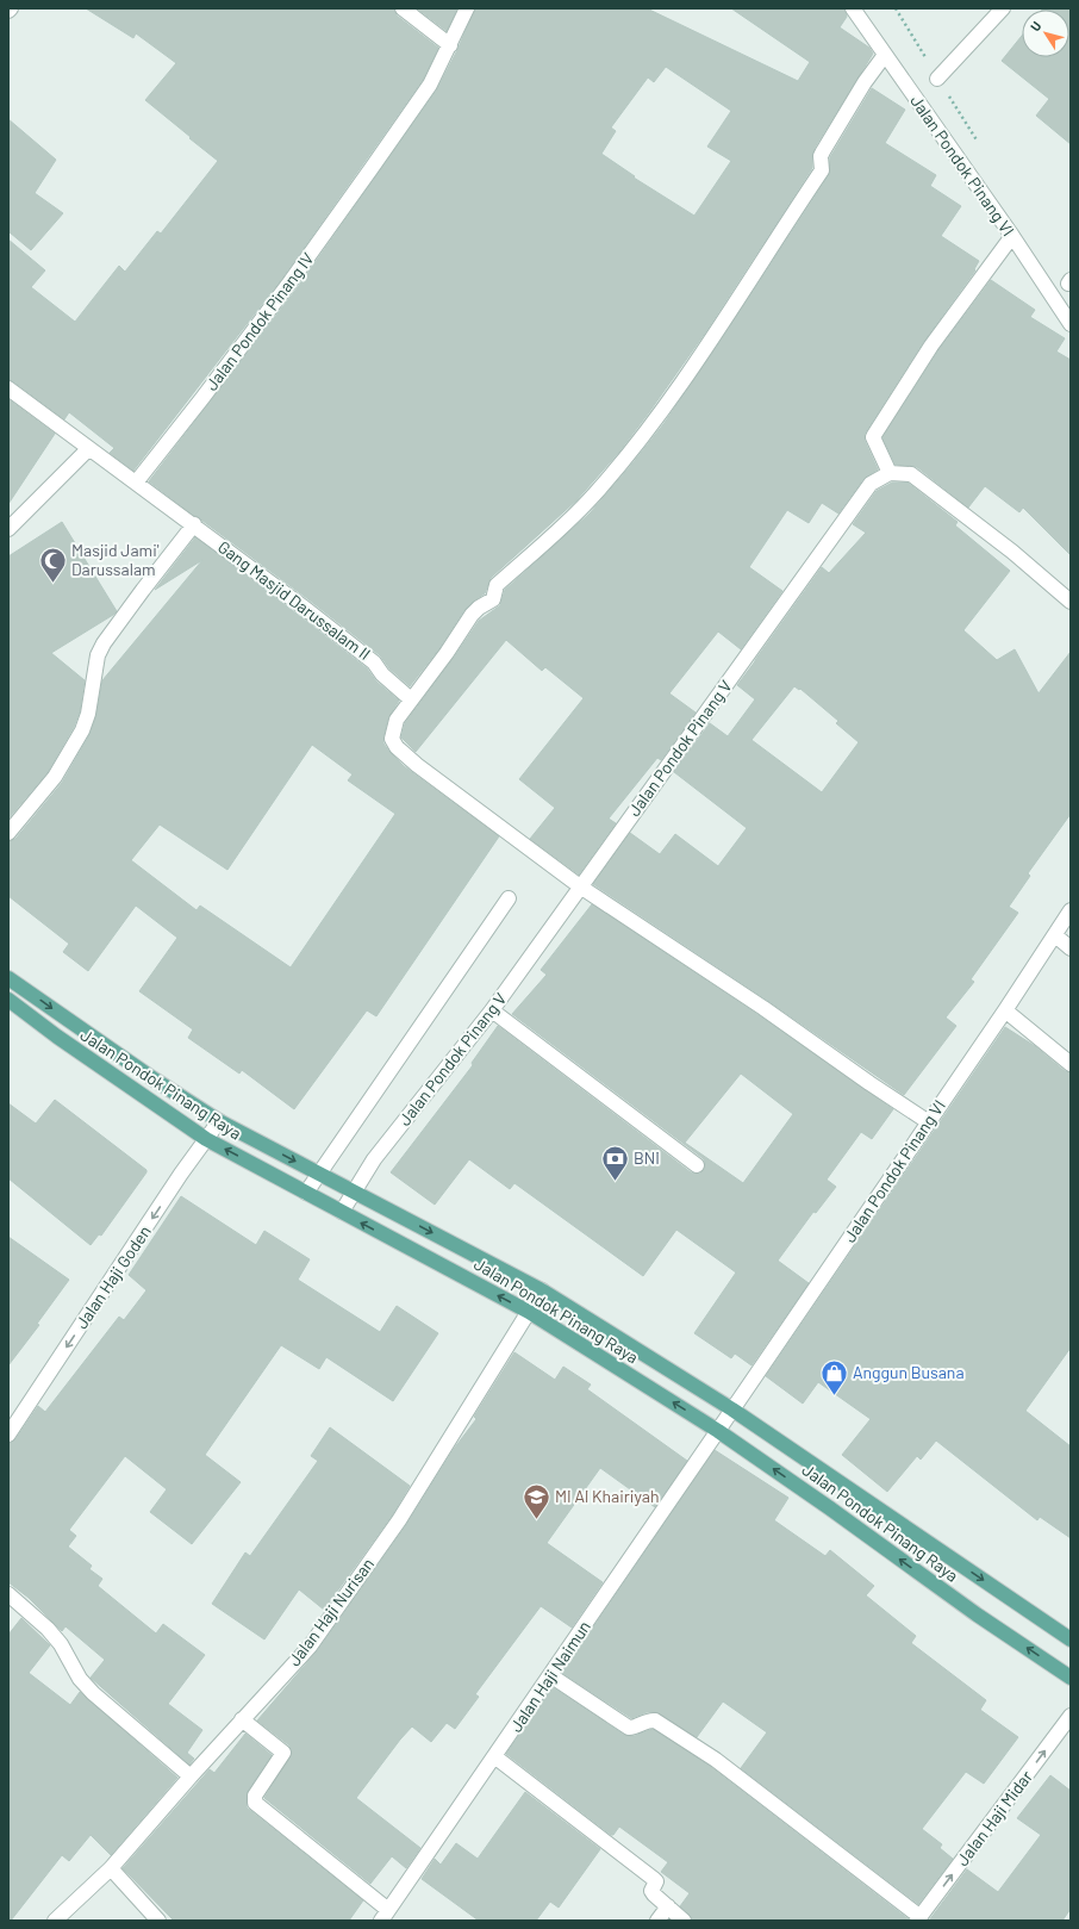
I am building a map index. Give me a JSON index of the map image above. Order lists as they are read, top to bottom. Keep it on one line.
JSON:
{"streets":{"main road":["Jalan Pondok Pinang Raya"],"street":["Jalan Pondok Pinang VI","Jalan Pondok Pinang IV","Gang Masjid Darussalam II","Jalan Pondok Pinang V","Jalan Haji Goden","Jalan Haji Nurisan","Jalan Haji Naimun","Jalan Haji Midar"]},"crossings":[["Jalan Pondok Pinang VI","Jalan Pondok Pinang Raya"],["Jalan Pondok Pinang VI","Jalan Haji Naimun"],["Jalan Pondok Pinang IV","Gang Masjid Darussalam II"],["Jalan Pondok Pinang V","Jalan Pondok Pinang Raya"],["Jalan Pondok Pinang Raya","Jalan Haji Goden"],["Jalan Pondok Pinang Raya","Jalan Haji Nurisan"],["Jalan Pondok Pinang Raya","Jalan Haji Naimun"]],"one_way":["Jalan Haji Goden","Jalan Haji Midar"],"places":{"mosque":["Masjid Jami' Darussalam"],"bank":["BNI"],"shop":["Anggun Busana"],"school or university":["MI Al Khairiyah"]},"north":"top left"}
